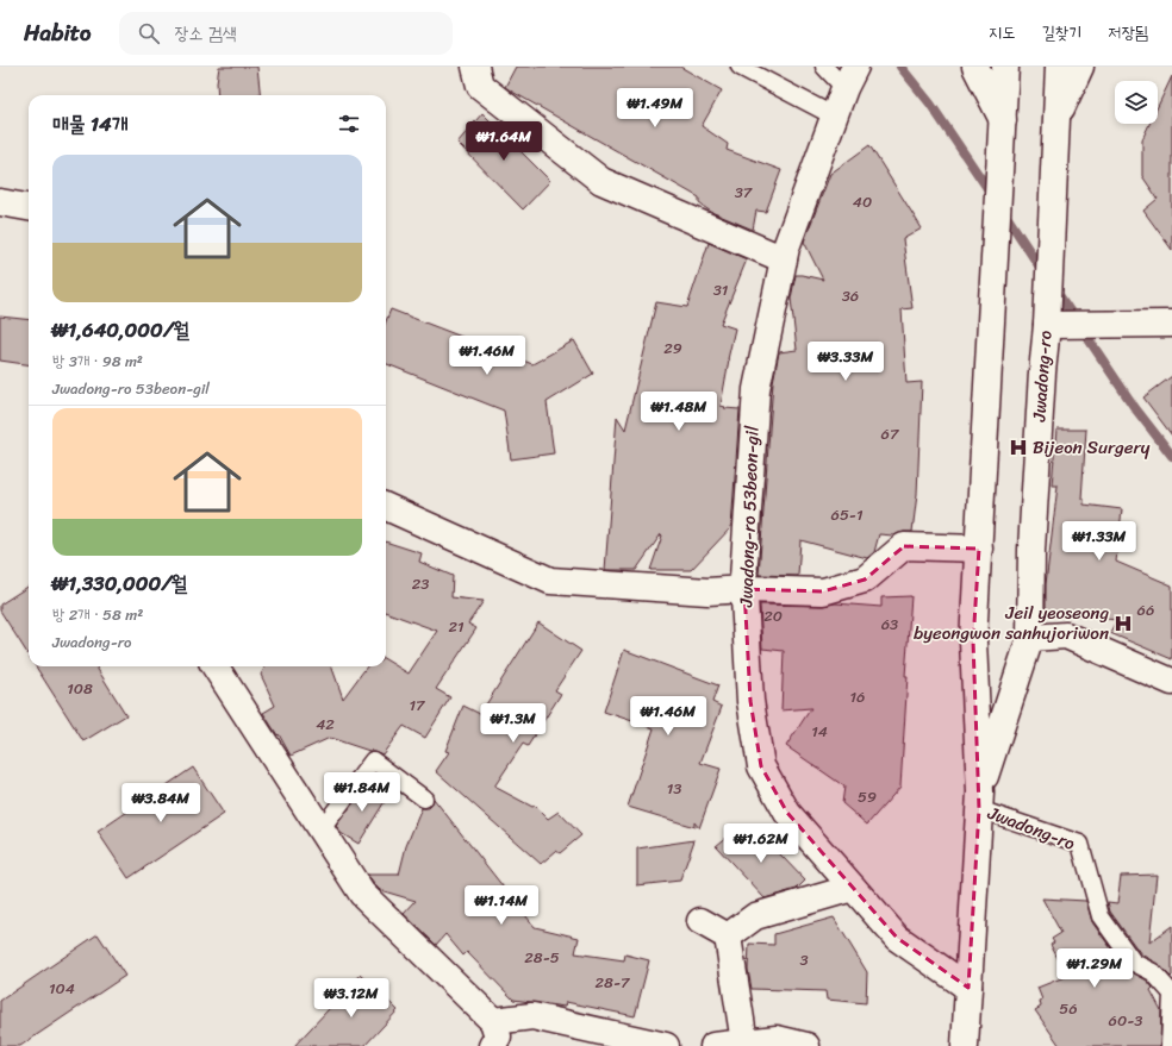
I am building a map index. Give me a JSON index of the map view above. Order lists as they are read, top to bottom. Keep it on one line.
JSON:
{"streets":{"street":["Jwadong-ro","Jwadong-ro 53beon-gil"]},"crossings":[["Jwadong-ro","Jwadong-ro 53beon-gil"]],"places":{"hospital":["Bijeon Surgery","Jeil yeoseong byeongwon sanhujoriwon"]},"house_numbers":["37","40","31","36","29","67","65-1","23","66","20","63","21","108","16","17","42","14","13","59","28-5","3","28-7","104","56","60-3"],"page":{"header":"Habito","search":"장소 검색","nav":["지도","길찾기","저장됨"],"price":["₩1.49M","₩1.64M","₩1.46M","₩3.33M","₩1.48M","₩1.33M","₩1.46M","₩1.3M","₩1.84M","₩3.84M","₩1.62M","₩1.14M","₩1.29M","₩3.12M"],"heading":"매물 14개","list":[{"name":"₩1,640,000/월","note":"방 3개 · 98 m² · Jwadong-ro 53beon-gil"},{"name":"₩1,330,000/월","note":"방 2개 · 58 m² · Jwadong-ro"}]}}
